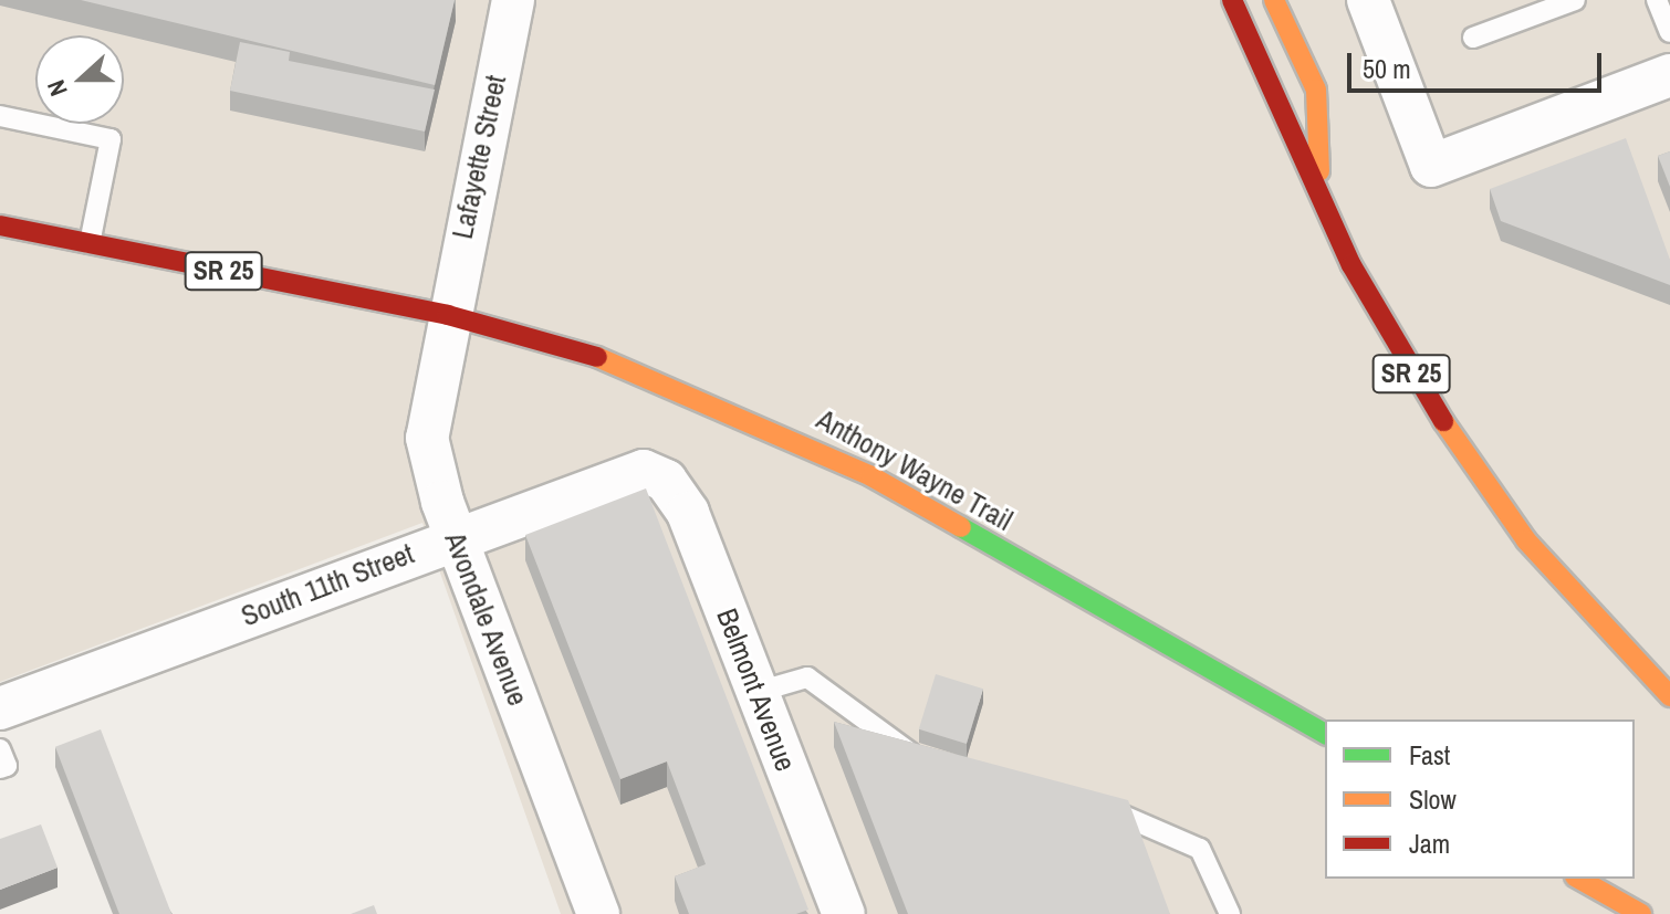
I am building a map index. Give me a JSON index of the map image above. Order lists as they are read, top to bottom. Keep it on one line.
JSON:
{"streets":{"main road":["SR 25","Anthony Wayne Trail"],"street":["Lafayette Street","South 11th Street","Avondale Avenue","Belmont Avenue"]},"crossings":[["Lafayette Street","SR 25"],["Lafayette Street","Anthony Wayne Trail"],["Lafayette Street","Avondale Avenue"],["SR 25","Anthony Wayne Trail"],["SR 25","Avondale Avenue"],["Anthony Wayne Trail","Avondale Avenue"],["South 11th Street","Avondale Avenue"],["South 11th Street","Belmont Avenue"]],"legend":["Fast","Slow","Jam"],"scale_bar":"50 m","north":"left"}
